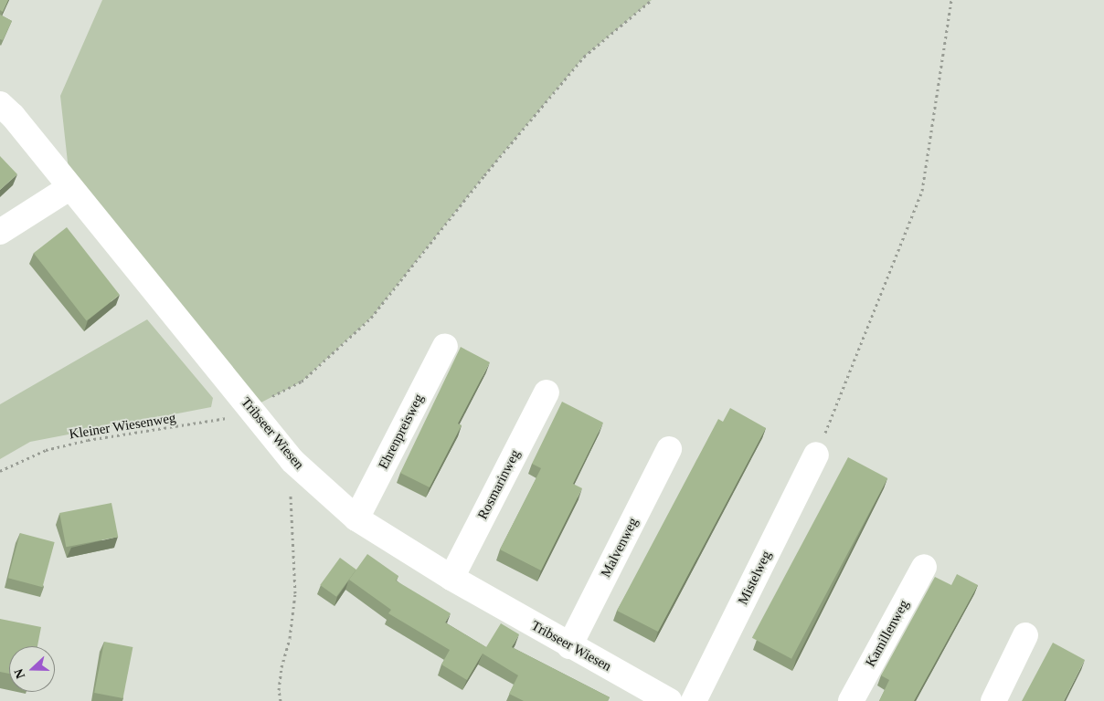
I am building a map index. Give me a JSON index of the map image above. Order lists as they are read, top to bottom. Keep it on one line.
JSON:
{"streets":{"street":["Ehrenpreisweg","Tribseer Wiesen","Rosmarinweg","Malvenweg","Mistelweg","Kamillenweg"],"path":["Kleiner Wiesenweg"]},"crossings":[["Kleiner Wiesenweg","Tribseer Wiesen"],["Ehrenpreisweg","Tribseer Wiesen"],["Tribseer Wiesen","Rosmarinweg"],["Tribseer Wiesen","Malvenweg"]],"north":"left"}
